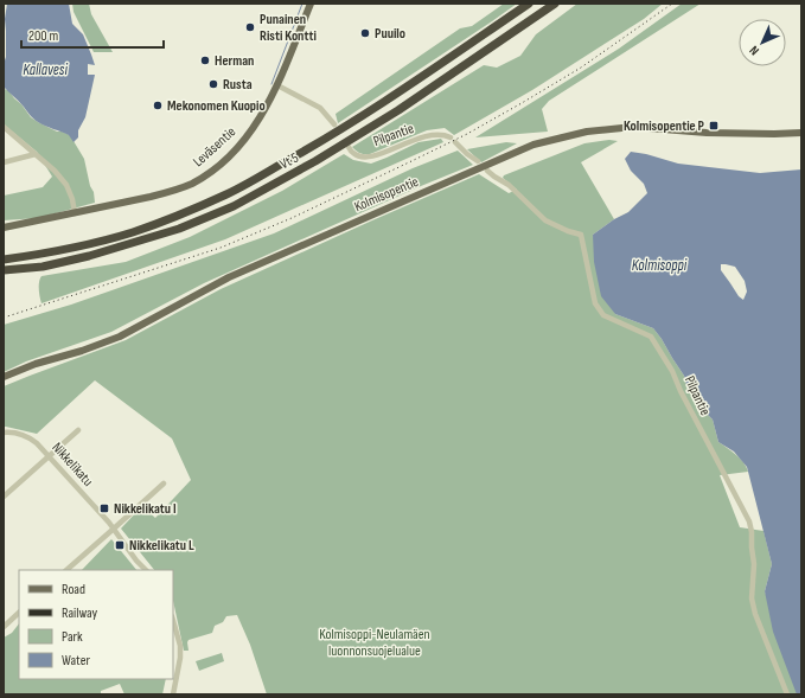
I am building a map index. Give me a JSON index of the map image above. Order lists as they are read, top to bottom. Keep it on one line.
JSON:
{"streets":{"highway":["Vt 5"],"main road":["Leväsentie","Kolmisopentie"],"street":["Pilpantie","Nikkelikatu"]},"water":["Kallavesi","Kolmisoppi"],"parks":["Kolmisoppi-Neulamäen luonnonsuojelualue"],"places":{"other":["Punainen Risti Kontti","Puuilo","Herman","Rusta","Mekonomen Kuopio"],"transit":["Kolmisopentie P","Nikkelikatu I","Nikkelikatu L"]},"legend":["Road","Railway","Park","Water"],"scale_bar":"200 m","north":"bottom left"}
